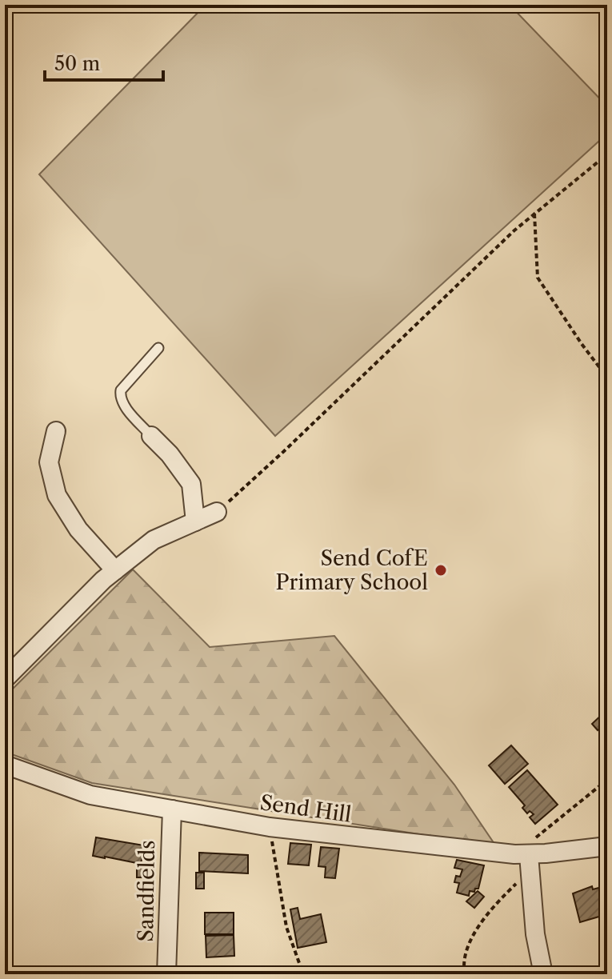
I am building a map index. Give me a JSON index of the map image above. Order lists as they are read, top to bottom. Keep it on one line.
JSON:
{"streets":{"street":["Send Hill","Sandfields"]},"crossings":[["Send Hill","Sandfields"]],"places":["Send CofE Primary School"],"scale_bar":"50 m"}
